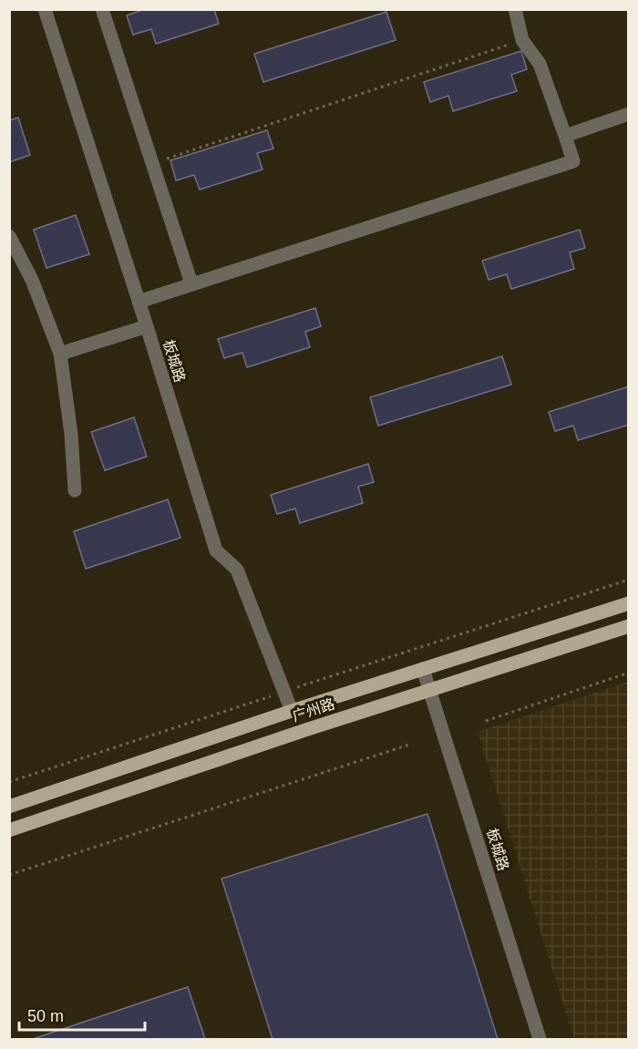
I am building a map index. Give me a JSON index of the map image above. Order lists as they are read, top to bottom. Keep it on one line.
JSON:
{"streets":{"main road":["广州路"],"street":["板城路"]},"crossings":[["板城路","广州路"]],"scale_bar":"50 m"}
